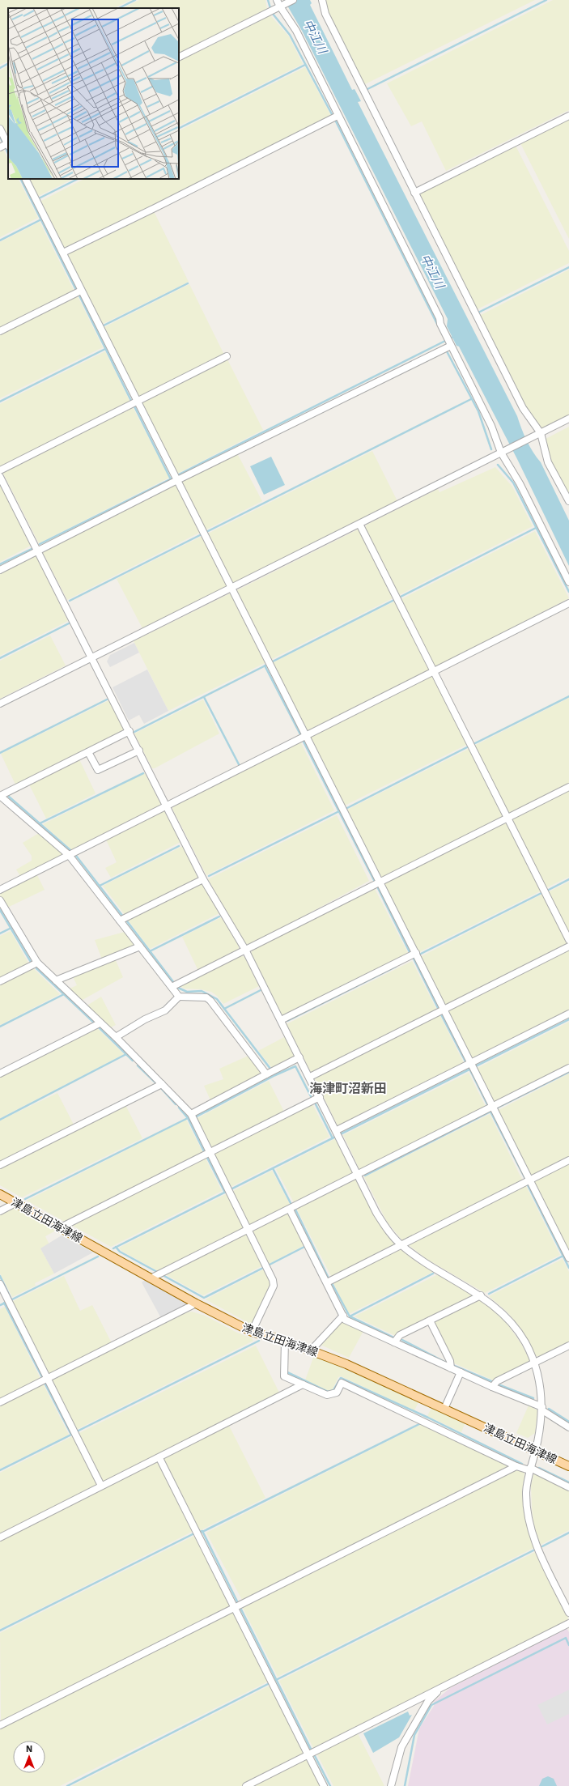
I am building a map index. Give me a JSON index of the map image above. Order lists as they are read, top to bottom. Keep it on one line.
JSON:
{"streets":{"main road":["津島立田海津線"]},"districts":["海津町沼新田"],"water":["中江川"],"north":"top"}
